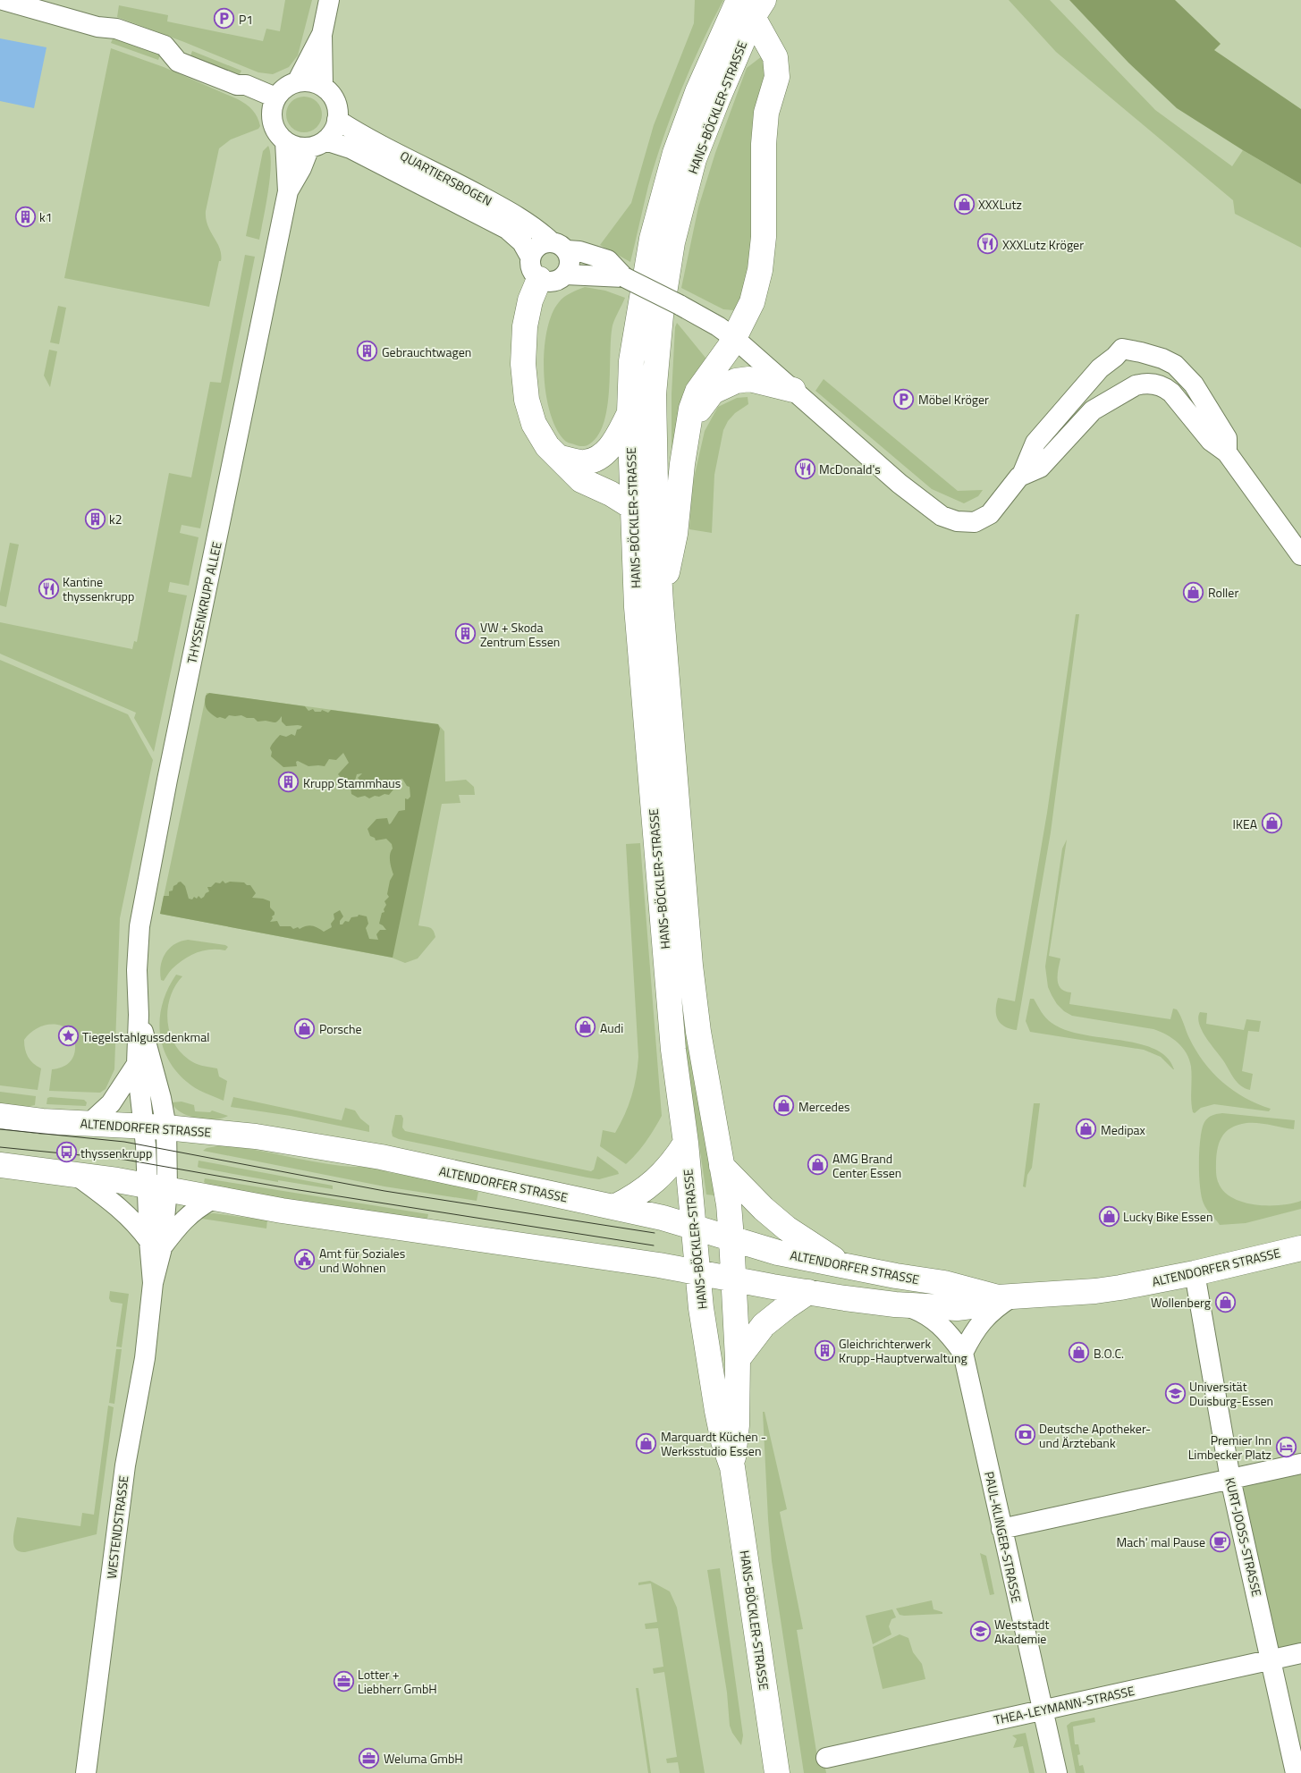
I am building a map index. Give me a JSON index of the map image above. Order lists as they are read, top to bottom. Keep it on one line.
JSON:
{"streets":{"main road":["HANS-BÖCKLER-STRASSE","ALTENDORFER STRASSE"],"street":["QUARTIERSBOGEN","THYSSENKRUPP ALLEE","WESTENDSTRASSE","PAUL-KLINGER-STRASSE","KURT-JOOSS-STRASSE","THEA-LEYMANN-STRASSE"]},"crossings":[["HANS-BÖCKLER-STRASSE","ALTENDORFER STRASSE"],["QUARTIERSBOGEN","THYSSENKRUPP ALLEE"],["THYSSENKRUPP ALLEE","ALTENDORFER STRASSE"],["THYSSENKRUPP ALLEE","WESTENDSTRASSE"],["ALTENDORFER STRASSE","WESTENDSTRASSE"],["ALTENDORFER STRASSE","PAUL-KLINGER-STRASSE"],["ALTENDORFER STRASSE","KURT-JOOSS-STRASSE"],["PAUL-KLINGER-STRASSE","THEA-LEYMANN-STRASSE"],["KURT-JOOSS-STRASSE","THEA-LEYMANN-STRASSE"]],"places":{"parking":["P1","Möbel Kröger"],"shop":["XXXLutz","Roller","IKEA","Audi","Porsche","Mercedes","Medipax","AMG Brand Center Essen","Lucky Bike Essen","Wollenberg","B.O.C.","Marquardt Küchen - Werksstudio Essen"],"building":["k1","Gebrauchtwagen","k2","VW + Skoda Zentrum Essen","Krupp Stammhaus","Gleichrichterwerk Krupp-Hauptverwaltung"],"restaurant":["XXXLutz Kröger","McDonald's","Kantine thyssenkrupp"],"place":["Tiegelstahlgussdenkmal"],"bus stop":["thyssenkrupp"],"public building":["Amt für Soziales und Wohnen"],"school or university":["Universität Duisburg-Essen","Weststadt Akademie"],"bank":["Deutsche Apotheker- und Ärztebank"],"hotel":["Premier Inn Limbecker Platz"],"cafe":["Mach' mal Pause"],"office":["Lotter + Liebherr GmbH","Weluma GmbH"]}}
